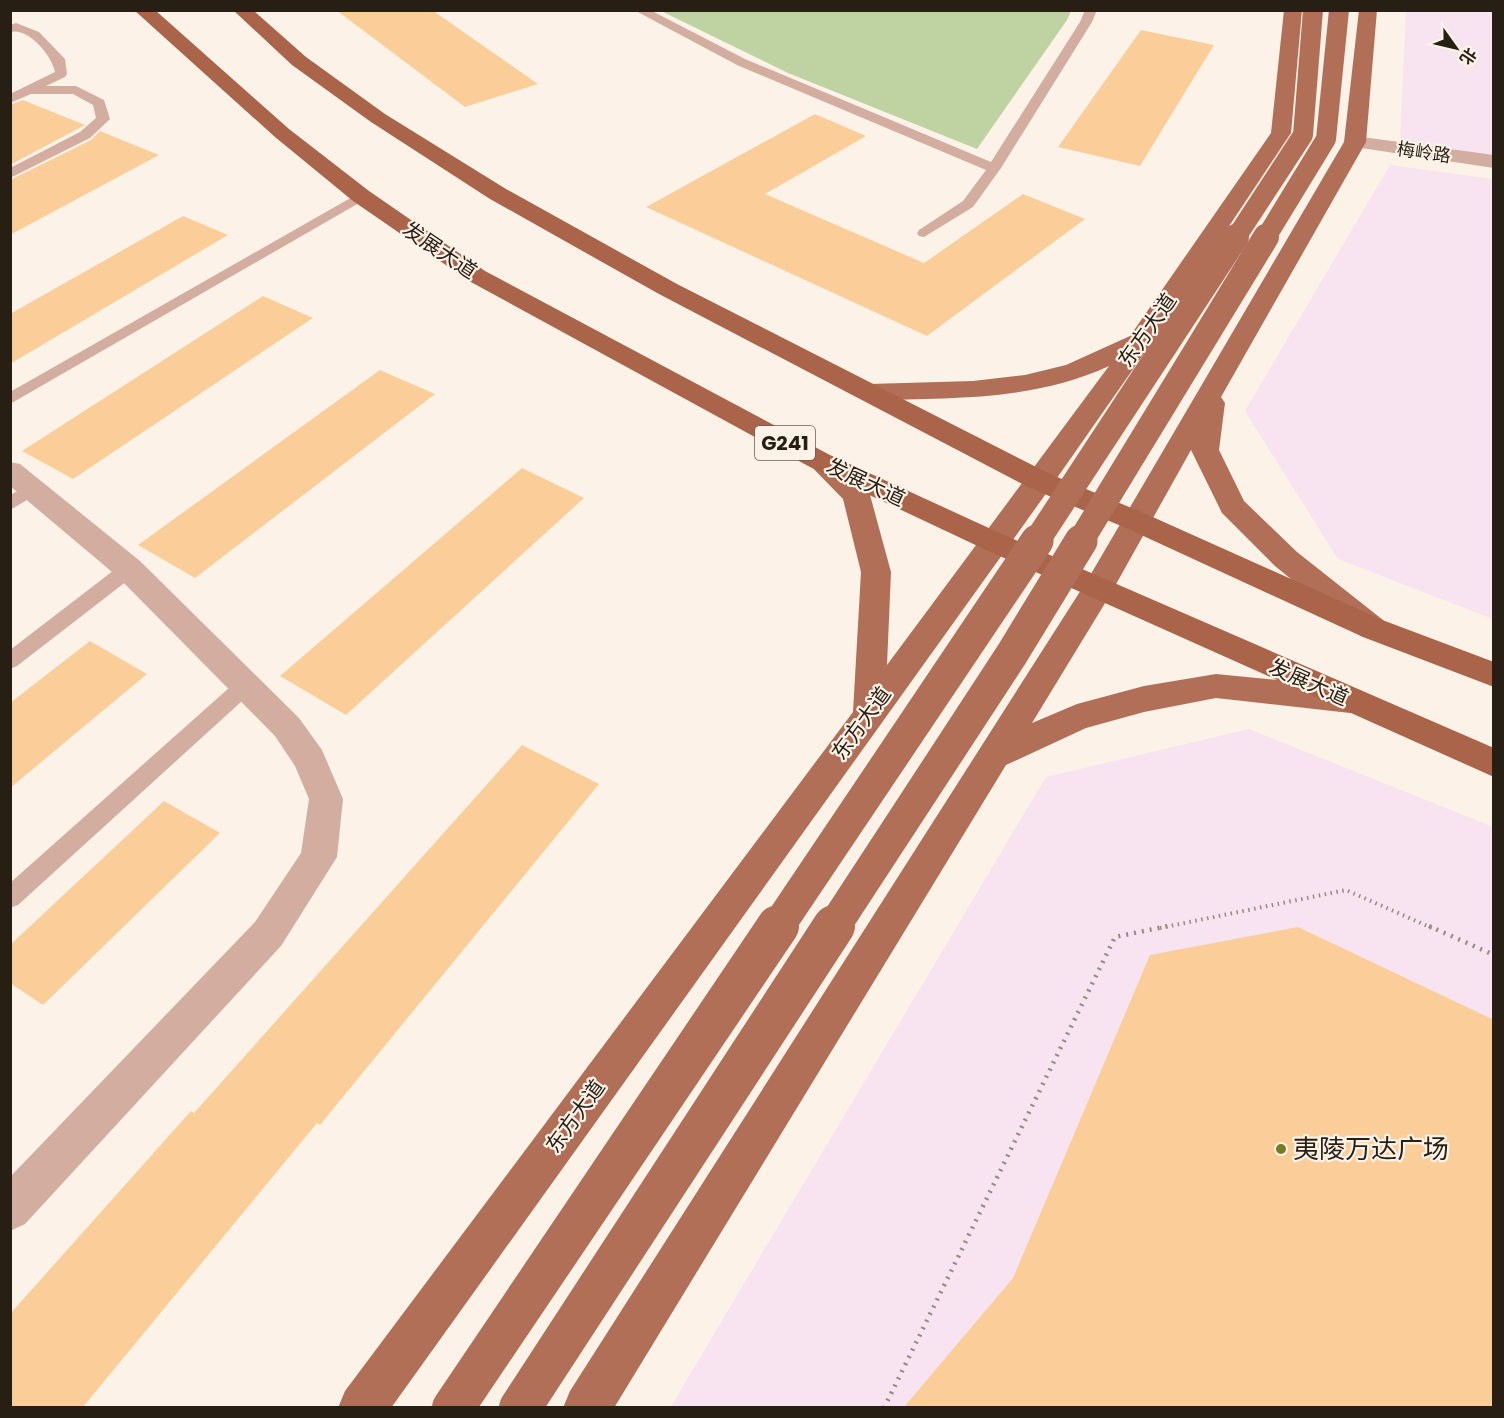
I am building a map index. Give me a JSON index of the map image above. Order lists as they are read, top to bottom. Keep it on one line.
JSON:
{"streets":{"highway":["发展大道","G241"],"main road":["东方大道"],"street":["梅岭路"]},"crossings":[["发展大道","东方大道"]],"places":["夷陵万达广场"],"north":"bottom right"}
